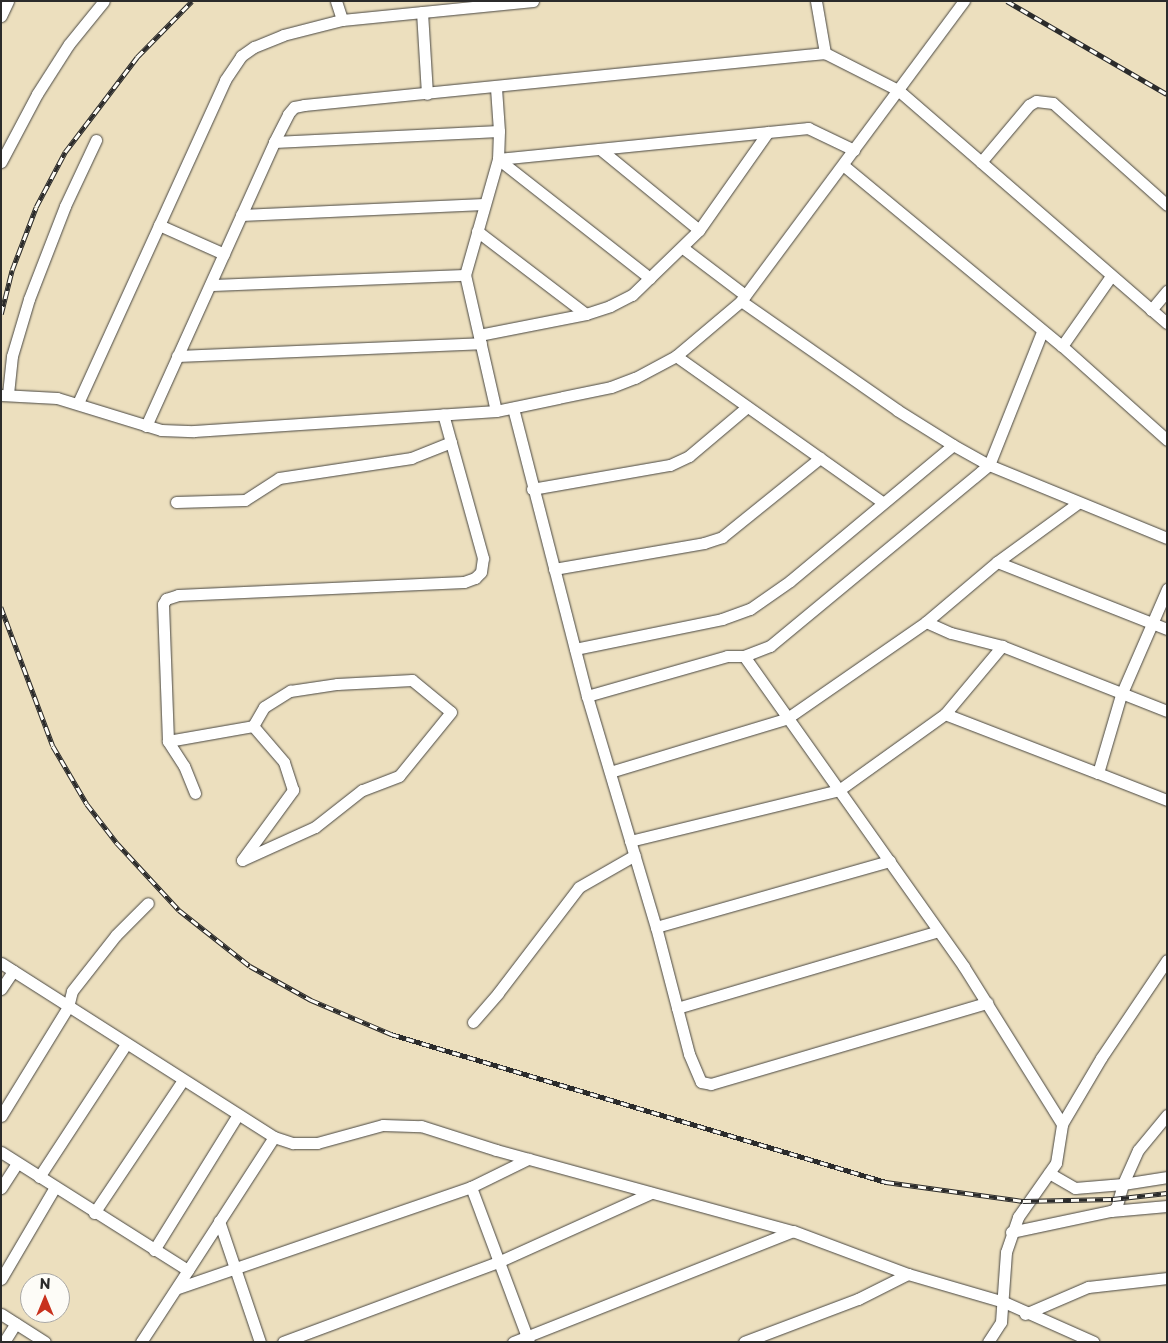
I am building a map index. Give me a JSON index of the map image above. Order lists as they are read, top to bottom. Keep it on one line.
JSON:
{"north":"top"}
